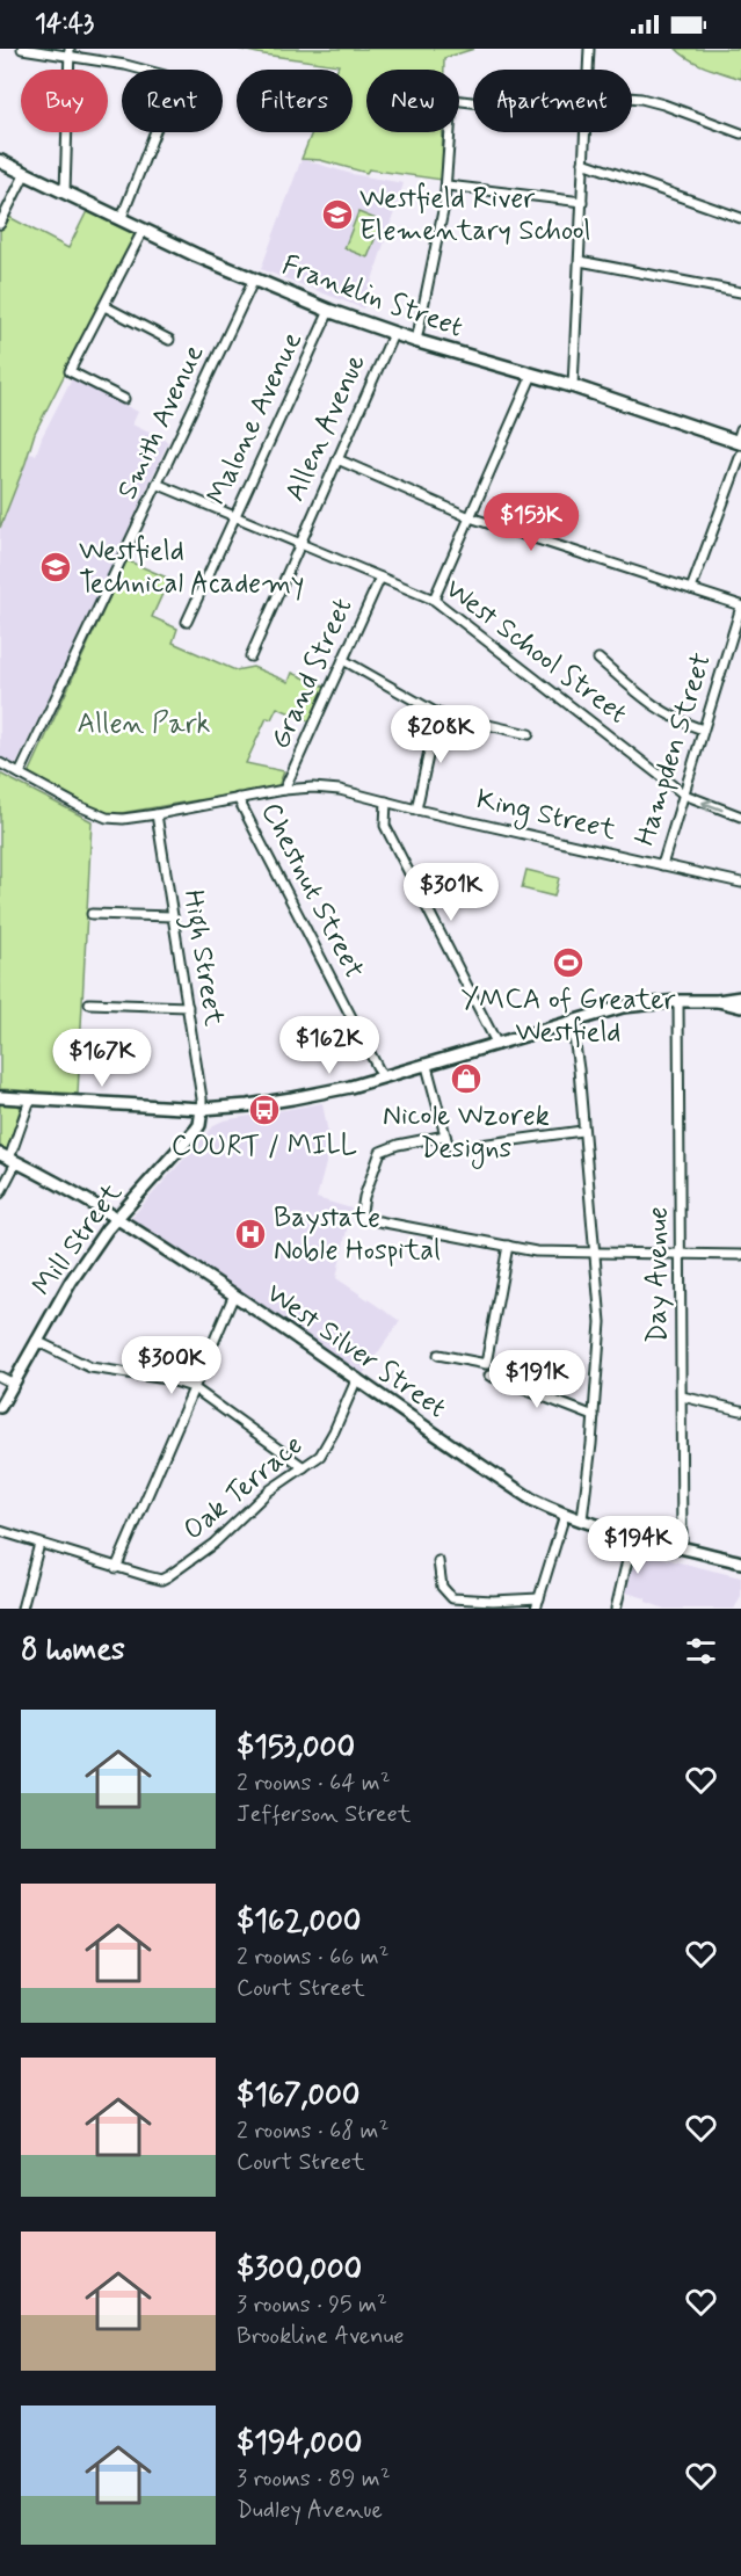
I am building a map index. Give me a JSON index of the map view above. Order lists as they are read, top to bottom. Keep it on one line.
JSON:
{"streets":{"main road":["Franklin Street","Mill Street","West Silver Street"],"street":["Malone Avenue","Smith Avenue","Allen Avenue","West School Street","Grand Street","Hampden Street","King Street","Chestnut Street","High Street","Day Avenue","Oak Terrace"]},"crossings":[["Franklin Street","Malone Avenue"],["Franklin Street","Smith Avenue"],["Franklin Street","Allen Avenue"],["Malone Avenue","West School Street"],["Smith Avenue","West School Street"],["Smith Avenue","King Street"],["Allen Avenue","West School Street"],["West School Street","Grand Street"],["West School Street","Hampden Street"],["Grand Street","King Street"],["Hampden Street","King Street"],["King Street","Chestnut Street"],["King Street","High Street"],["High Street","Mill Street"],["Mill Street","West Silver Street"],["Day Avenue","West Silver Street"],["West Silver Street","Oak Terrace"]],"parks":["Allen Park"],"places":{"school or university":["Westfield River Elementary School","Westfield Technical Academy"],"sports":["YMCA of Greater Westfield"],"shop":["Nicole Wzorek Designs"],"bus stop":["COURT / MILL"],"hospital":["Baystate Noble Hospital"]},"page":{"status":"14:43","chip":["Buy","Rent","Filters","New","Apartment"],"price":["$153K","$208K","$301K","$162K","$167K","$300K","$191K","$194K"],"heading":"8 homes","list":[{"name":"$153,000","note":"2 rooms · 64 m² · Jefferson Street"},{"name":"$162,000","note":"2 rooms · 66 m² · Court Street"},{"name":"$167,000","note":"2 rooms · 68 m² · Court Street"},{"name":"$300,000","note":"3 rooms · 95 m² · Brookline Avenue"},{"name":"$194,000","note":"3 rooms · 89 m² · Dudley Avenue"}]}}
